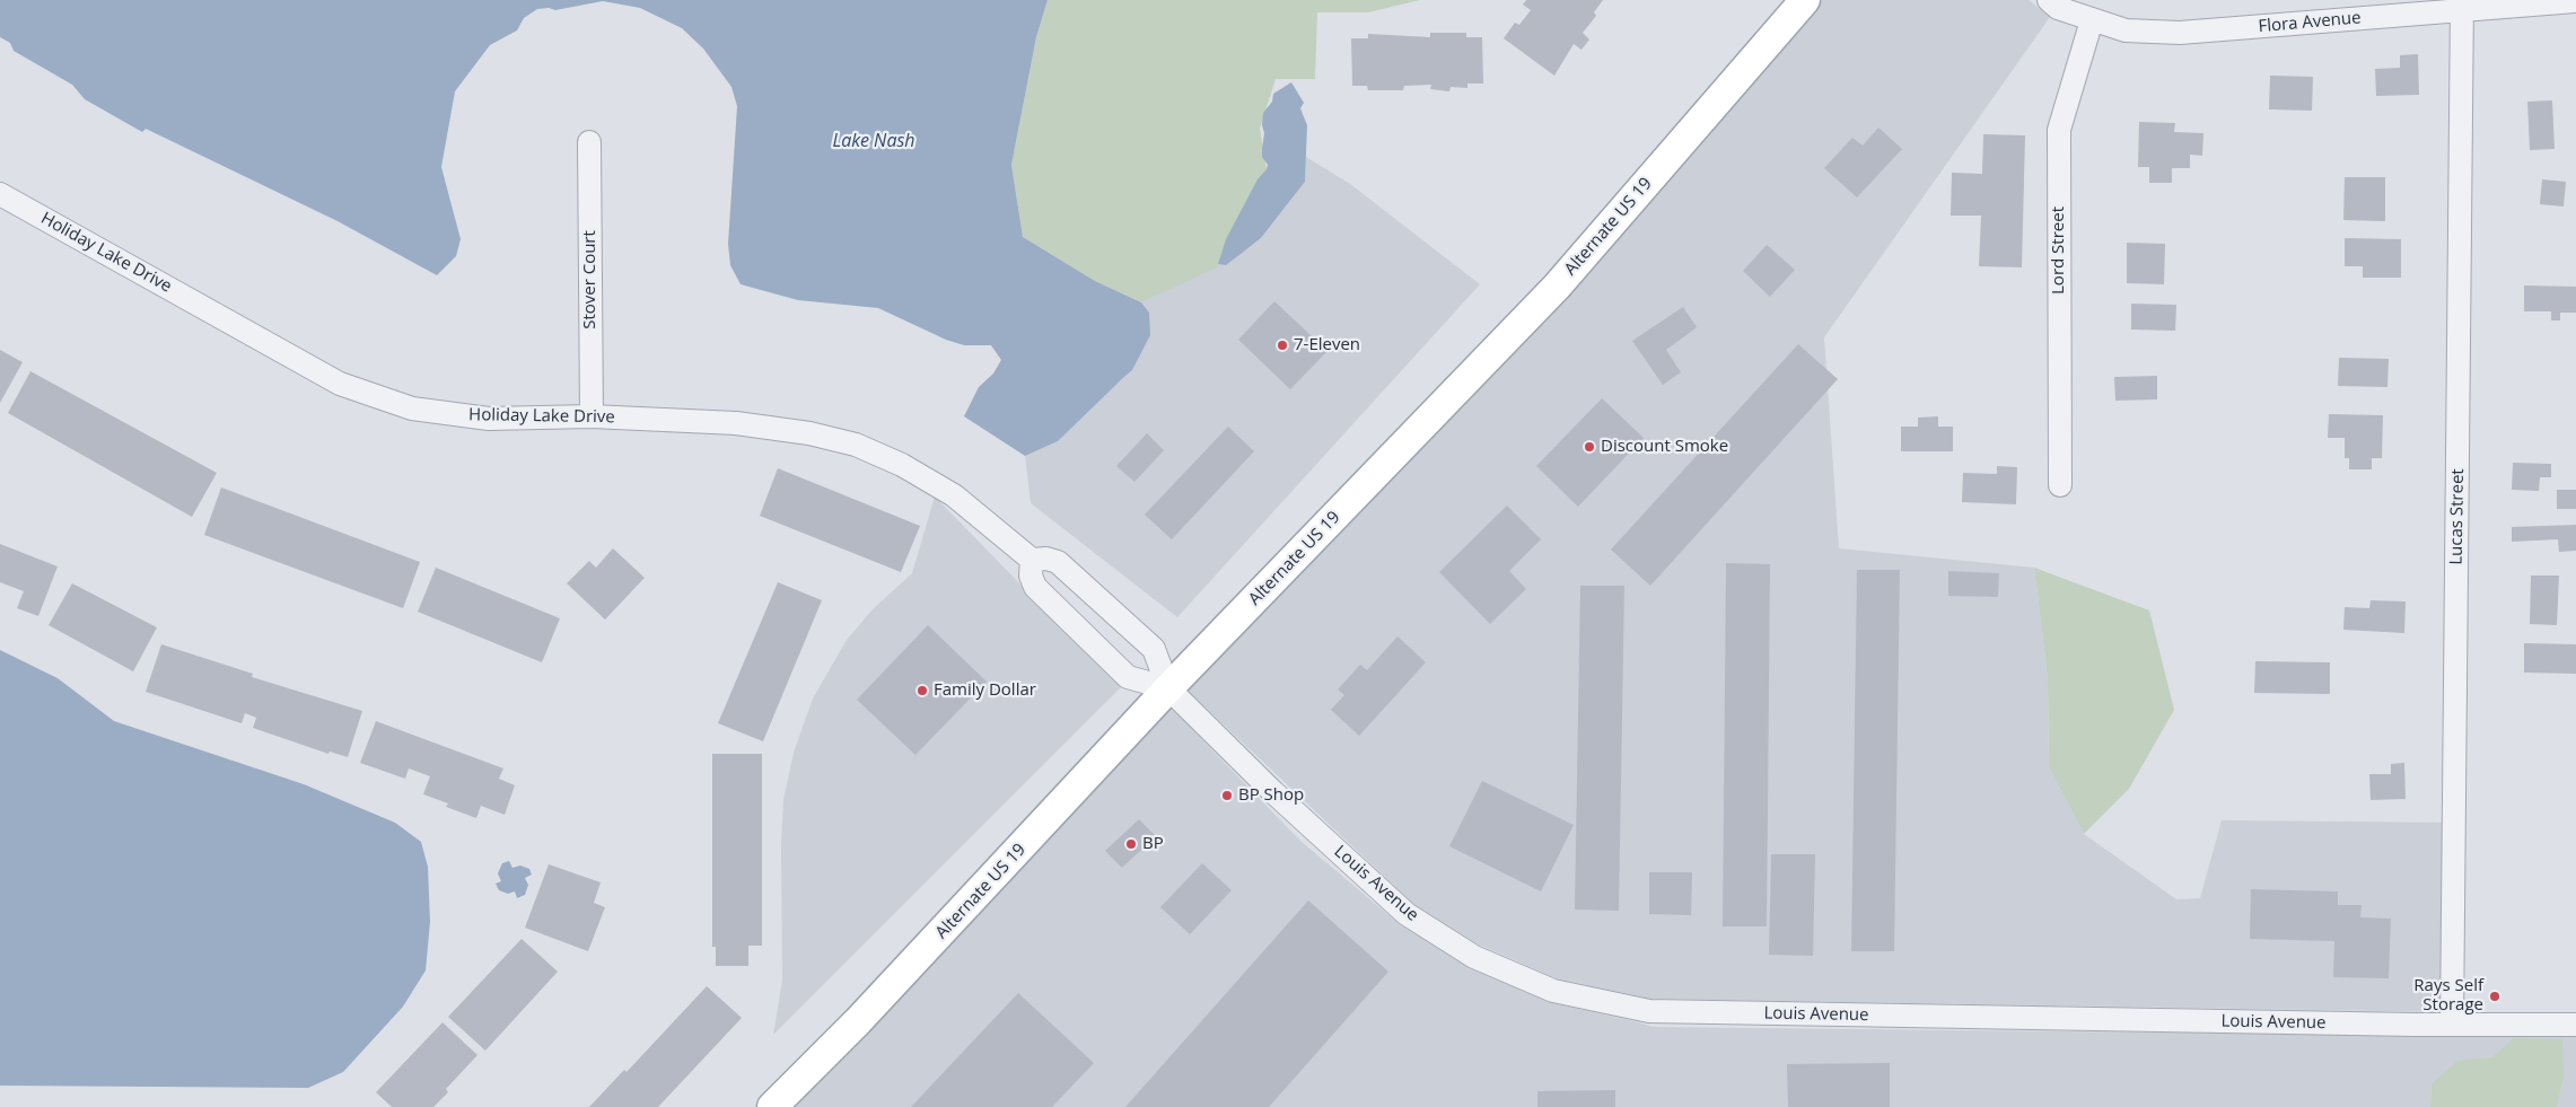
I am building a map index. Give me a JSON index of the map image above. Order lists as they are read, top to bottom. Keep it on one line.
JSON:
{"streets":{"main road":["Alternate US 19"],"street":["Flora Avenue","Lord Street","Holiday Lake Drive","Stover Court","Lucas Street","Louis Avenue"]},"crossings":[["Flora Avenue","Lord Street"],["Flora Avenue","Lucas Street"],["Alternate US 19","Louis Avenue"],["Holiday Lake Drive","Stover Court"],["Lucas Street","Louis Avenue"]],"water":["Lake Nash"],"places":["7-Eleven","Discount Smoke","Family Dollar","BP Shop","BP","Rays Self Storage"]}
